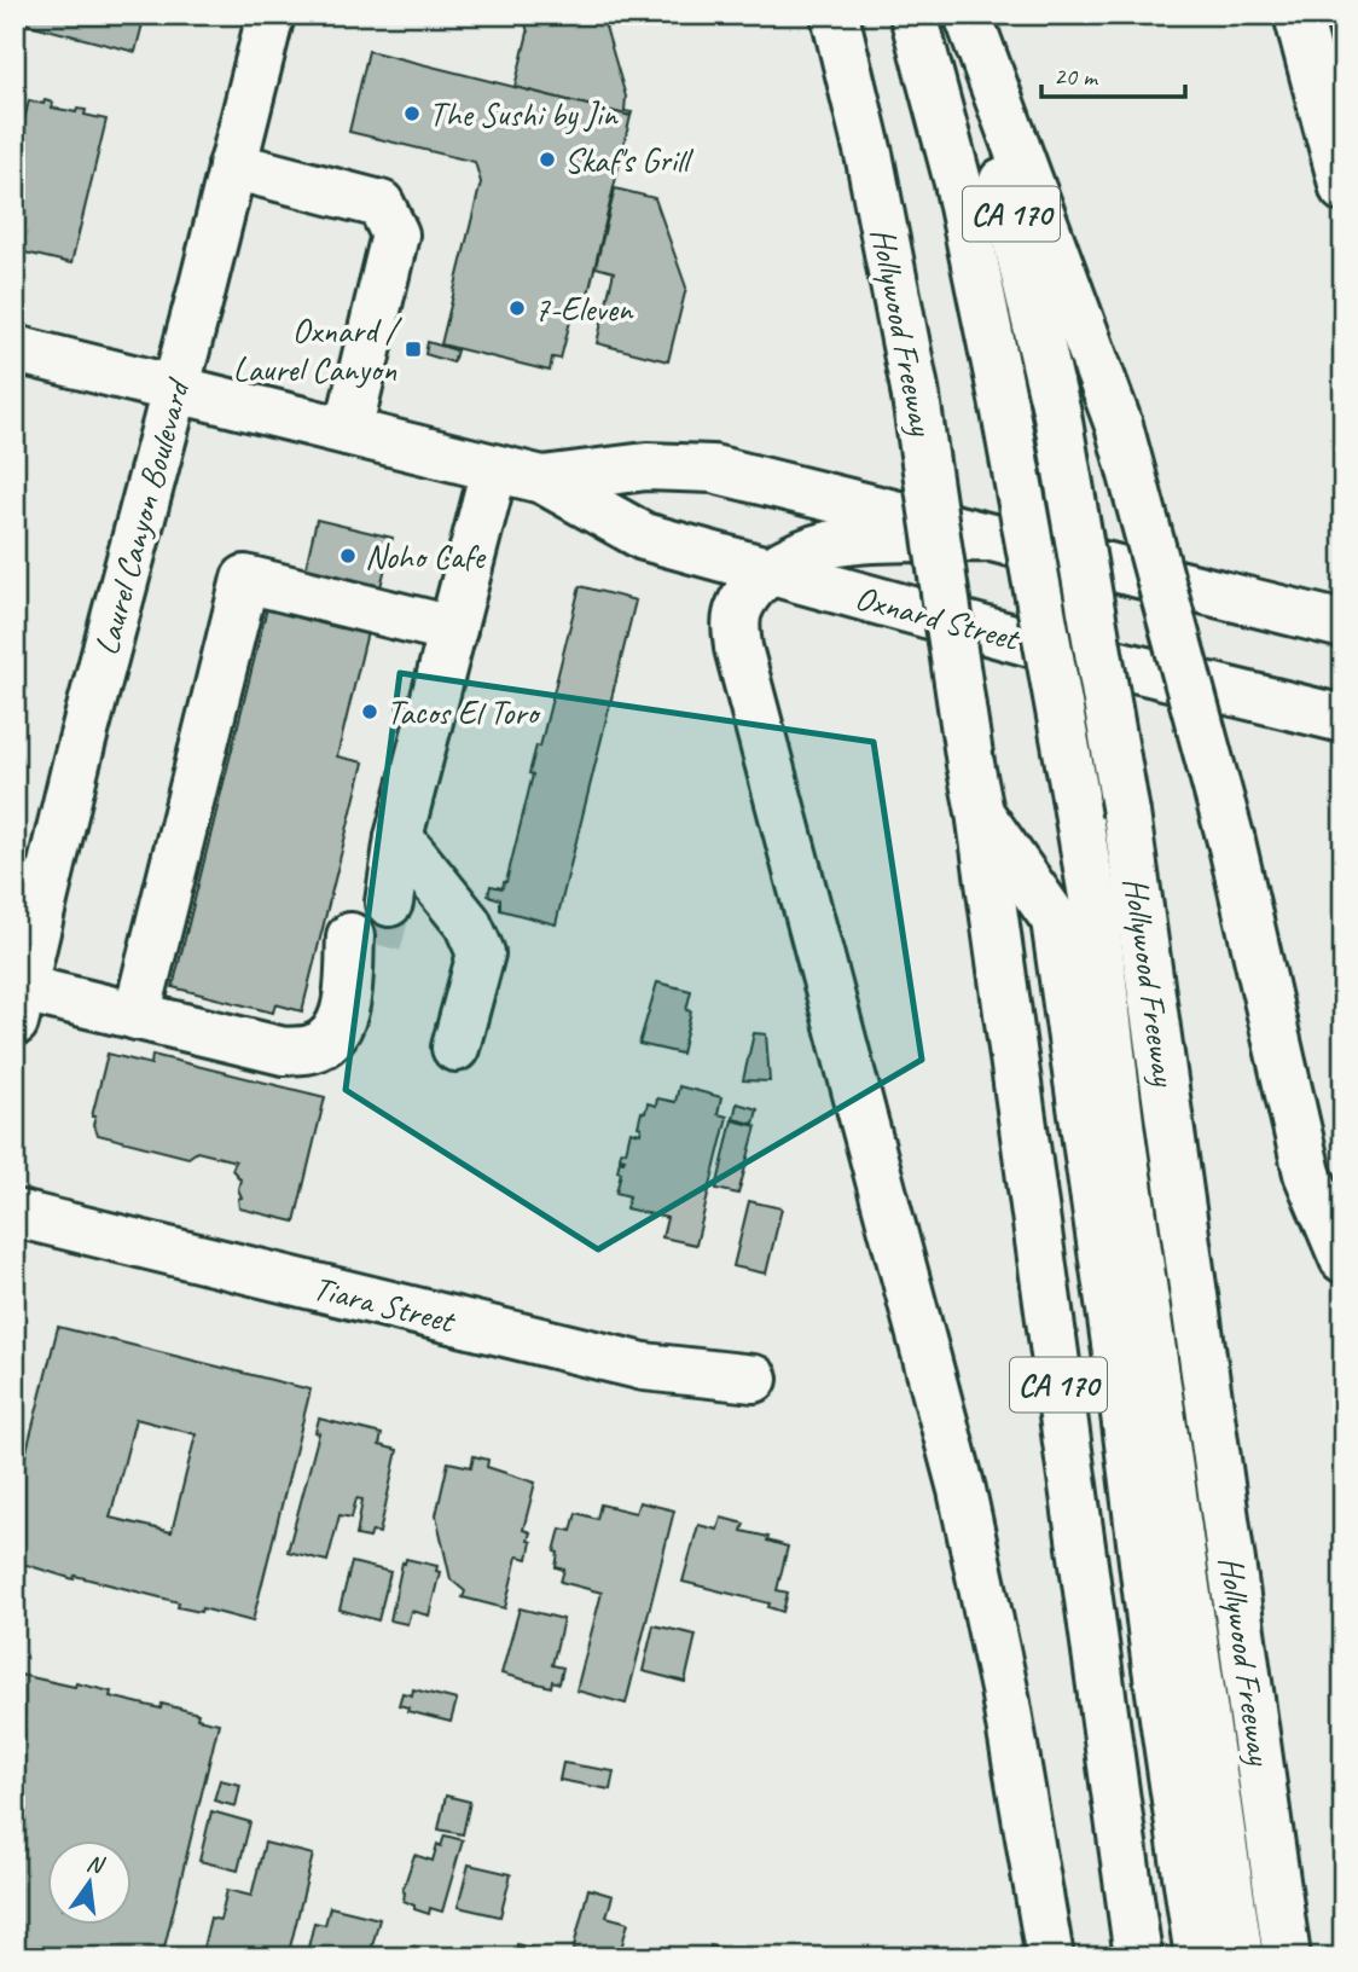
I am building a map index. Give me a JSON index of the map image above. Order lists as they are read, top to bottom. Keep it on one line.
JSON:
{"streets":{"main road":["CA 170","Hollywood Freeway","Laurel Canyon Boulevard","Oxnard Street","Tiara Street"]},"crossings":[["Laurel Canyon Boulevard","Oxnard Street"]],"places":{"other":["The Sushi by Jin","Skaf's Grill","7-Eleven","Noho Cafe","Tacos El Toro"],"transit":["Oxnard / Laurel Canyon"]},"scale_bar":"20 m","north":"top"}
